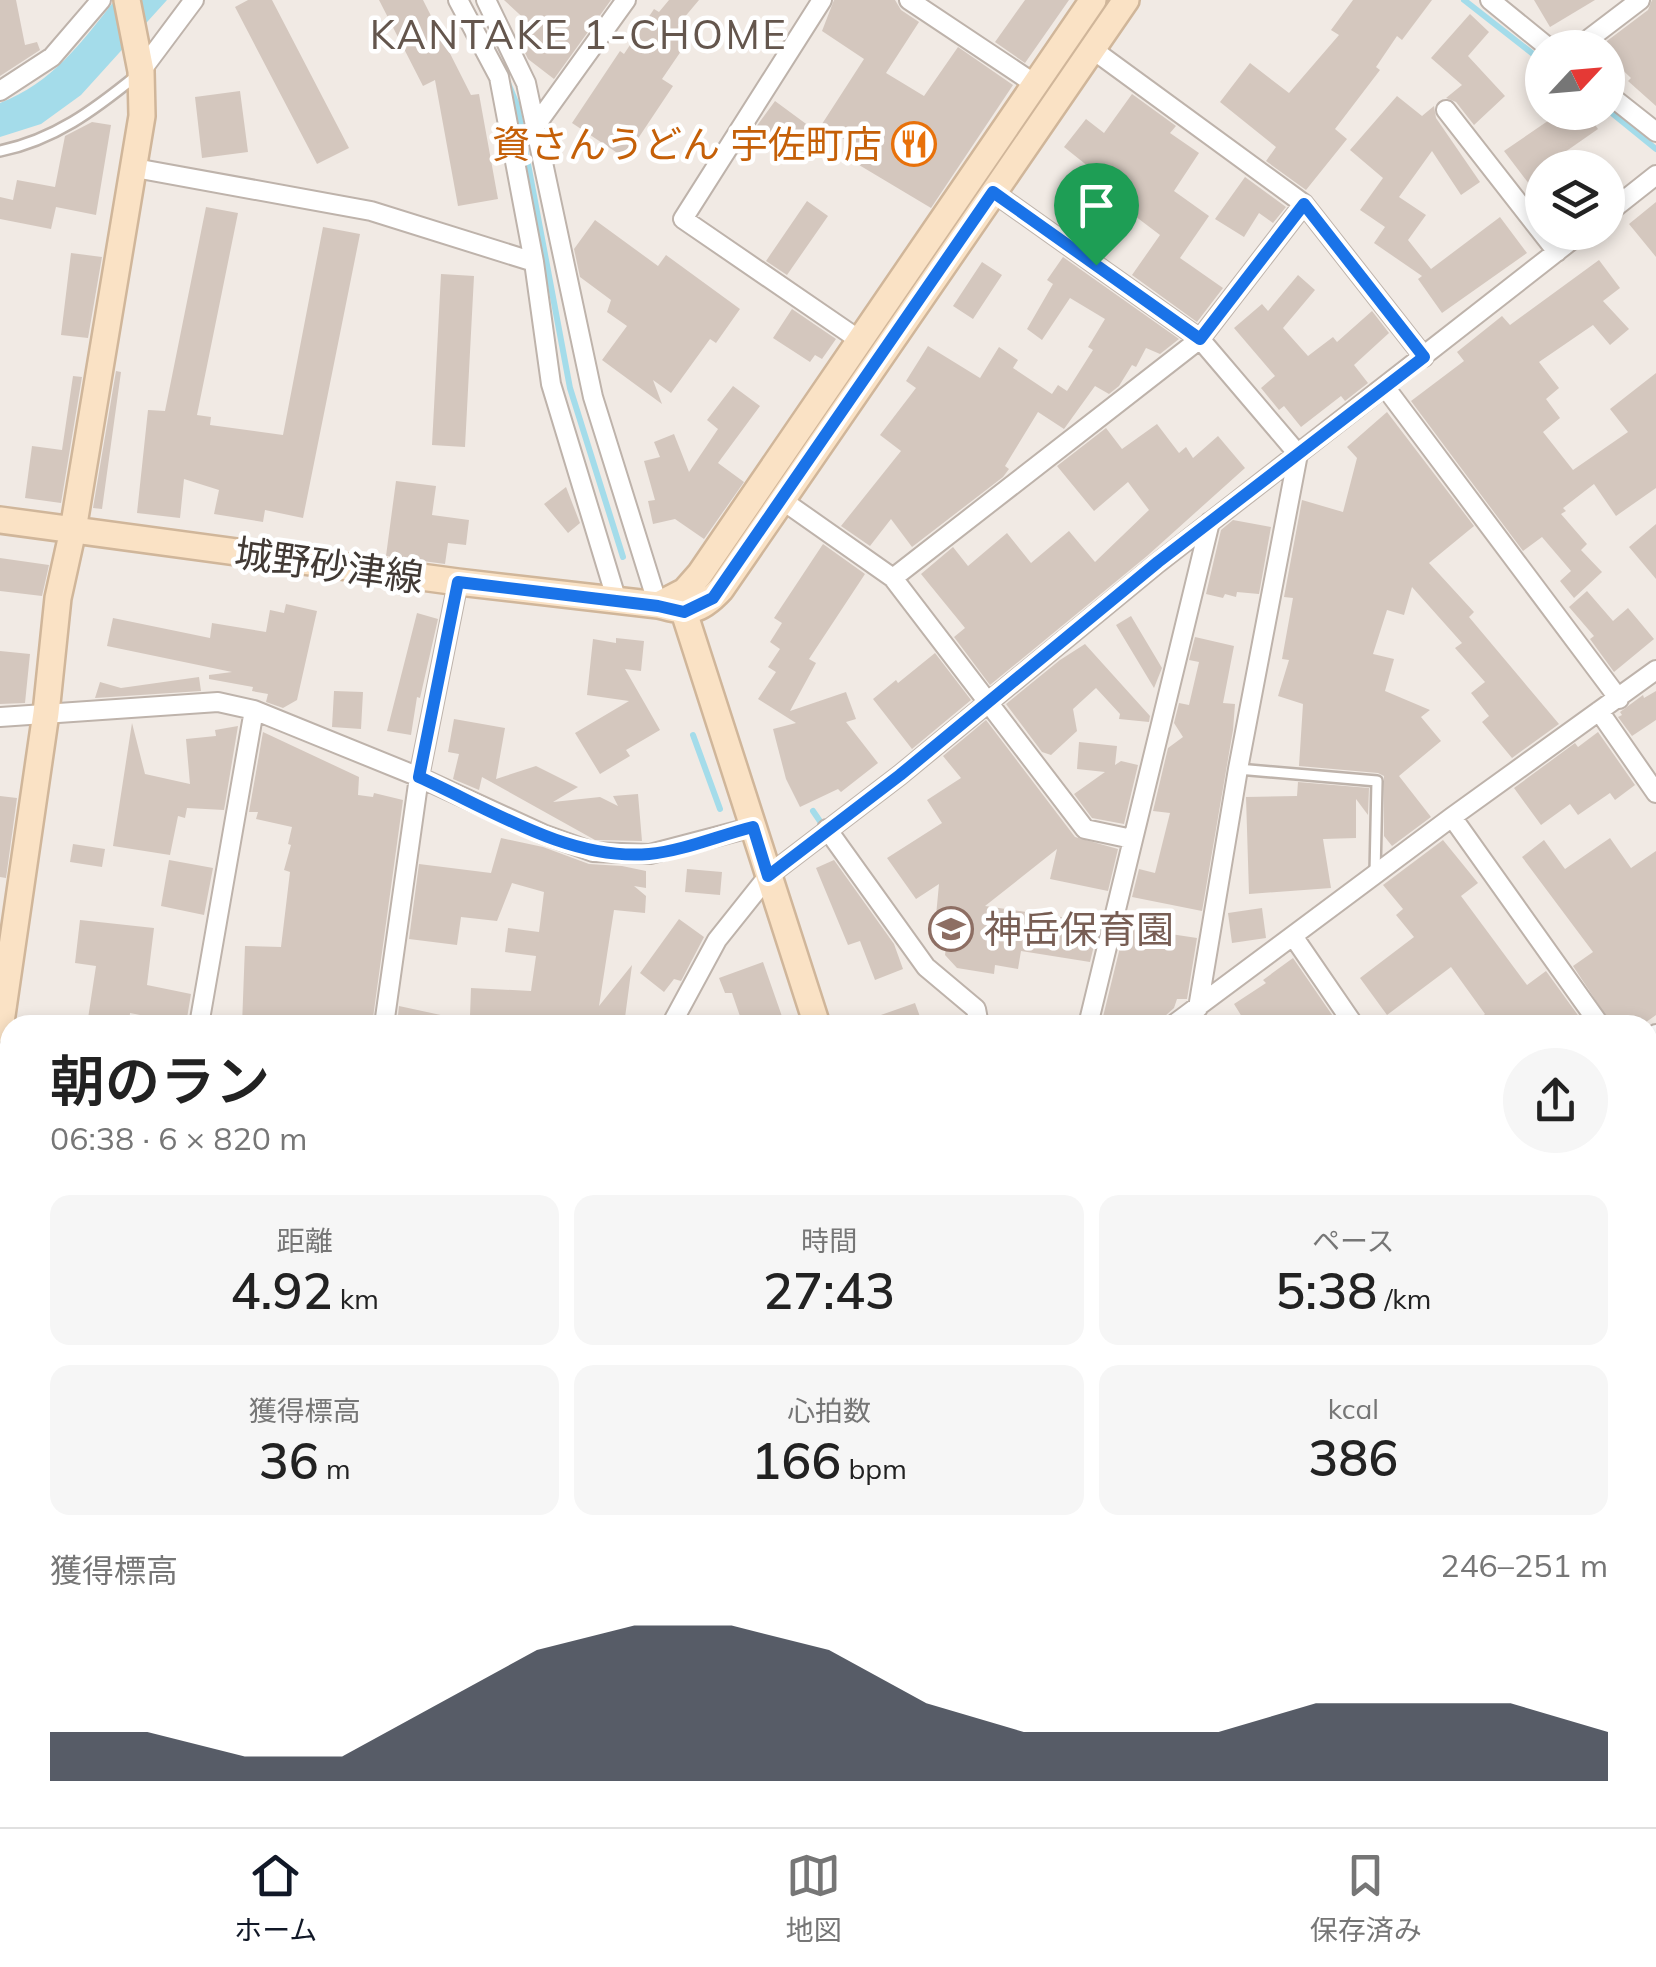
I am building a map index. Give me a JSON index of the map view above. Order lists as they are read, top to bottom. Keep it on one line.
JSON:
{"streets":{"main road":["城野砂津線"]},"districts":["KANTAKE 1-CHOME"],"places":{"restaurant":["資さんうどん 宇佐町店"],"school or university":["神岳保育園"]},"north":"top right","page":{"heading":["朝のラン","06:38 · 6 × 820 m"],"stats":[["距離","4.92 km"],["時間","27:43"],["ペース","5:38 /km"],["獲得標高","36 m"],["心拍数","166 bpm"],["kcal","386"]],"chart":["獲得標高","246–251 m"],"tabs":["ホーム","地図","保存済み"]}}
